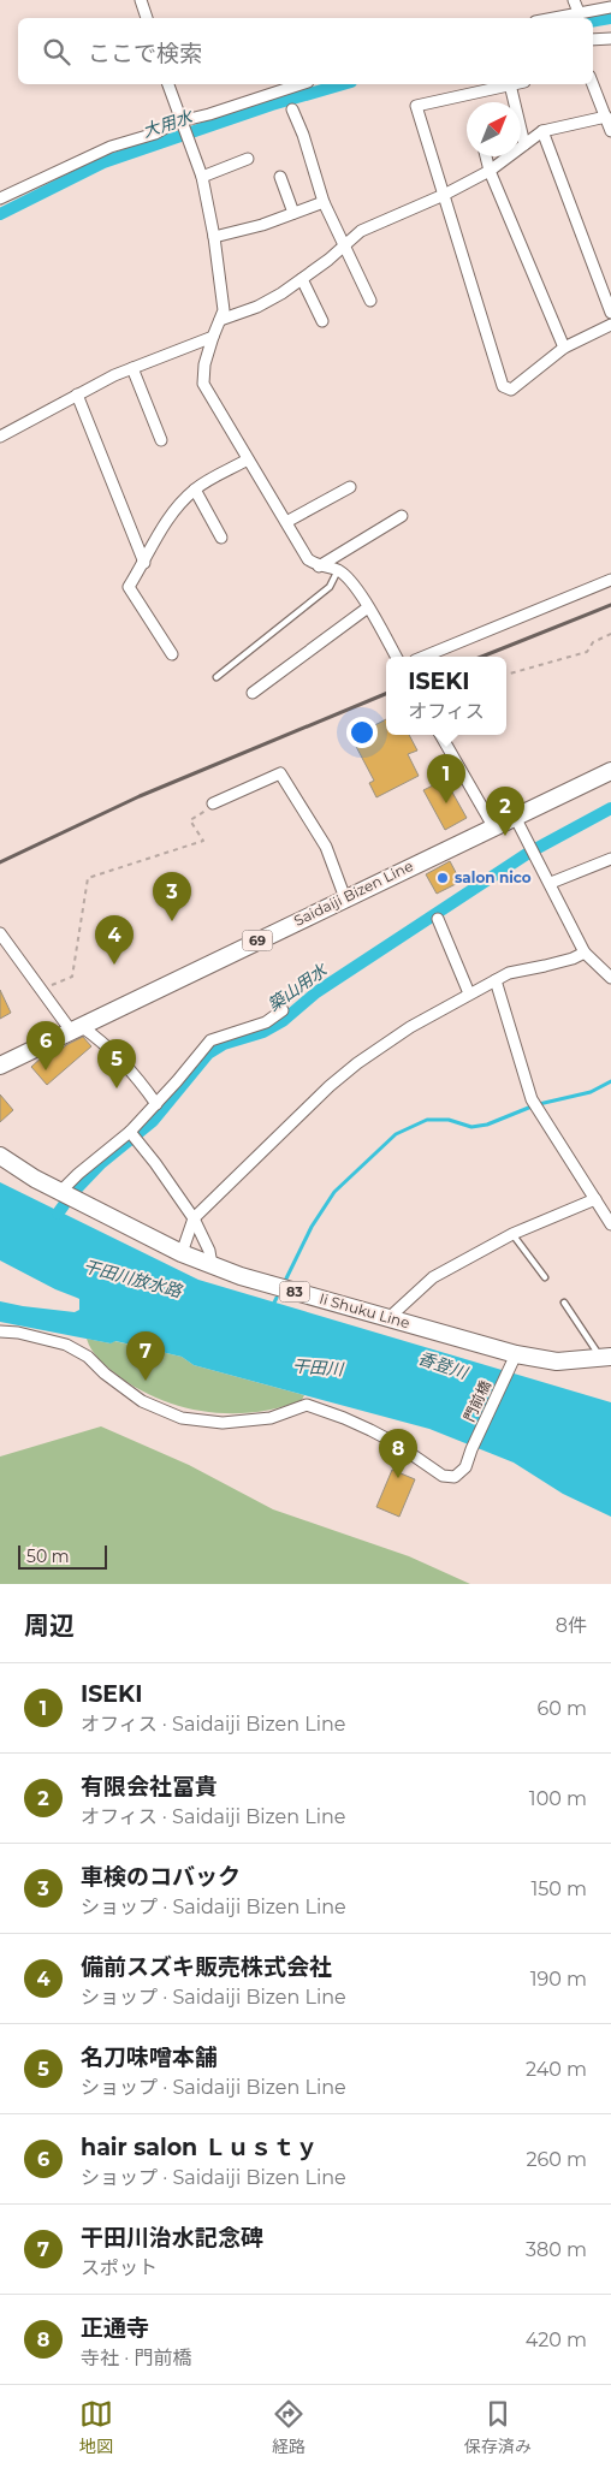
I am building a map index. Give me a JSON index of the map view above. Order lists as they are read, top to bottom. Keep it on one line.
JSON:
{"streets":{"main road":["Saidaiji Bizen Line","69","83","Ii Shuku Line"],"street":["門前橋"]},"crossings":[["Ii Shuku Line","門前橋"]],"water":["大用水","築山用水","干田川放水路","香登川","干田川"],"places":["salon nico"],"scale_bar":"50 m","north":"top right","page":{"search":"ここで検索","popup":["ISEKI","オフィス"],"pins":["1","2","3","4","6","5","7","8"],"scale":"50 m","heading":["周辺","8件"],"list":[{"mark":"1","name":"ISEKI","note":"オフィス · Saidaiji Bizen Line","value":"60 m"},{"mark":"2","name":"有限会社冨貴","note":"オフィス · Saidaiji Bizen Line","value":"100 m"},{"mark":"3","name":"車検のコバック","note":"ショップ · Saidaiji Bizen Line","value":"150 m"},{"mark":"4","name":"備前スズキ販売株式会社","note":"ショップ · Saidaiji Bizen Line","value":"190 m"},{"mark":"5","name":"名刀味噌本舗","note":"ショップ · Saidaiji Bizen Line","value":"240 m"},{"mark":"6","name":"hair salon Ｌｕｓｔｙ","note":"ショップ · Saidaiji Bizen Line","value":"260 m"},{"mark":"7","name":"干田川治水記念碑","note":"スポット","value":"380 m"},{"mark":"8","name":"正通寺","note":"寺社 · 門前橋","value":"420 m"}],"nav":["地図","経路","保存済み"]}}
